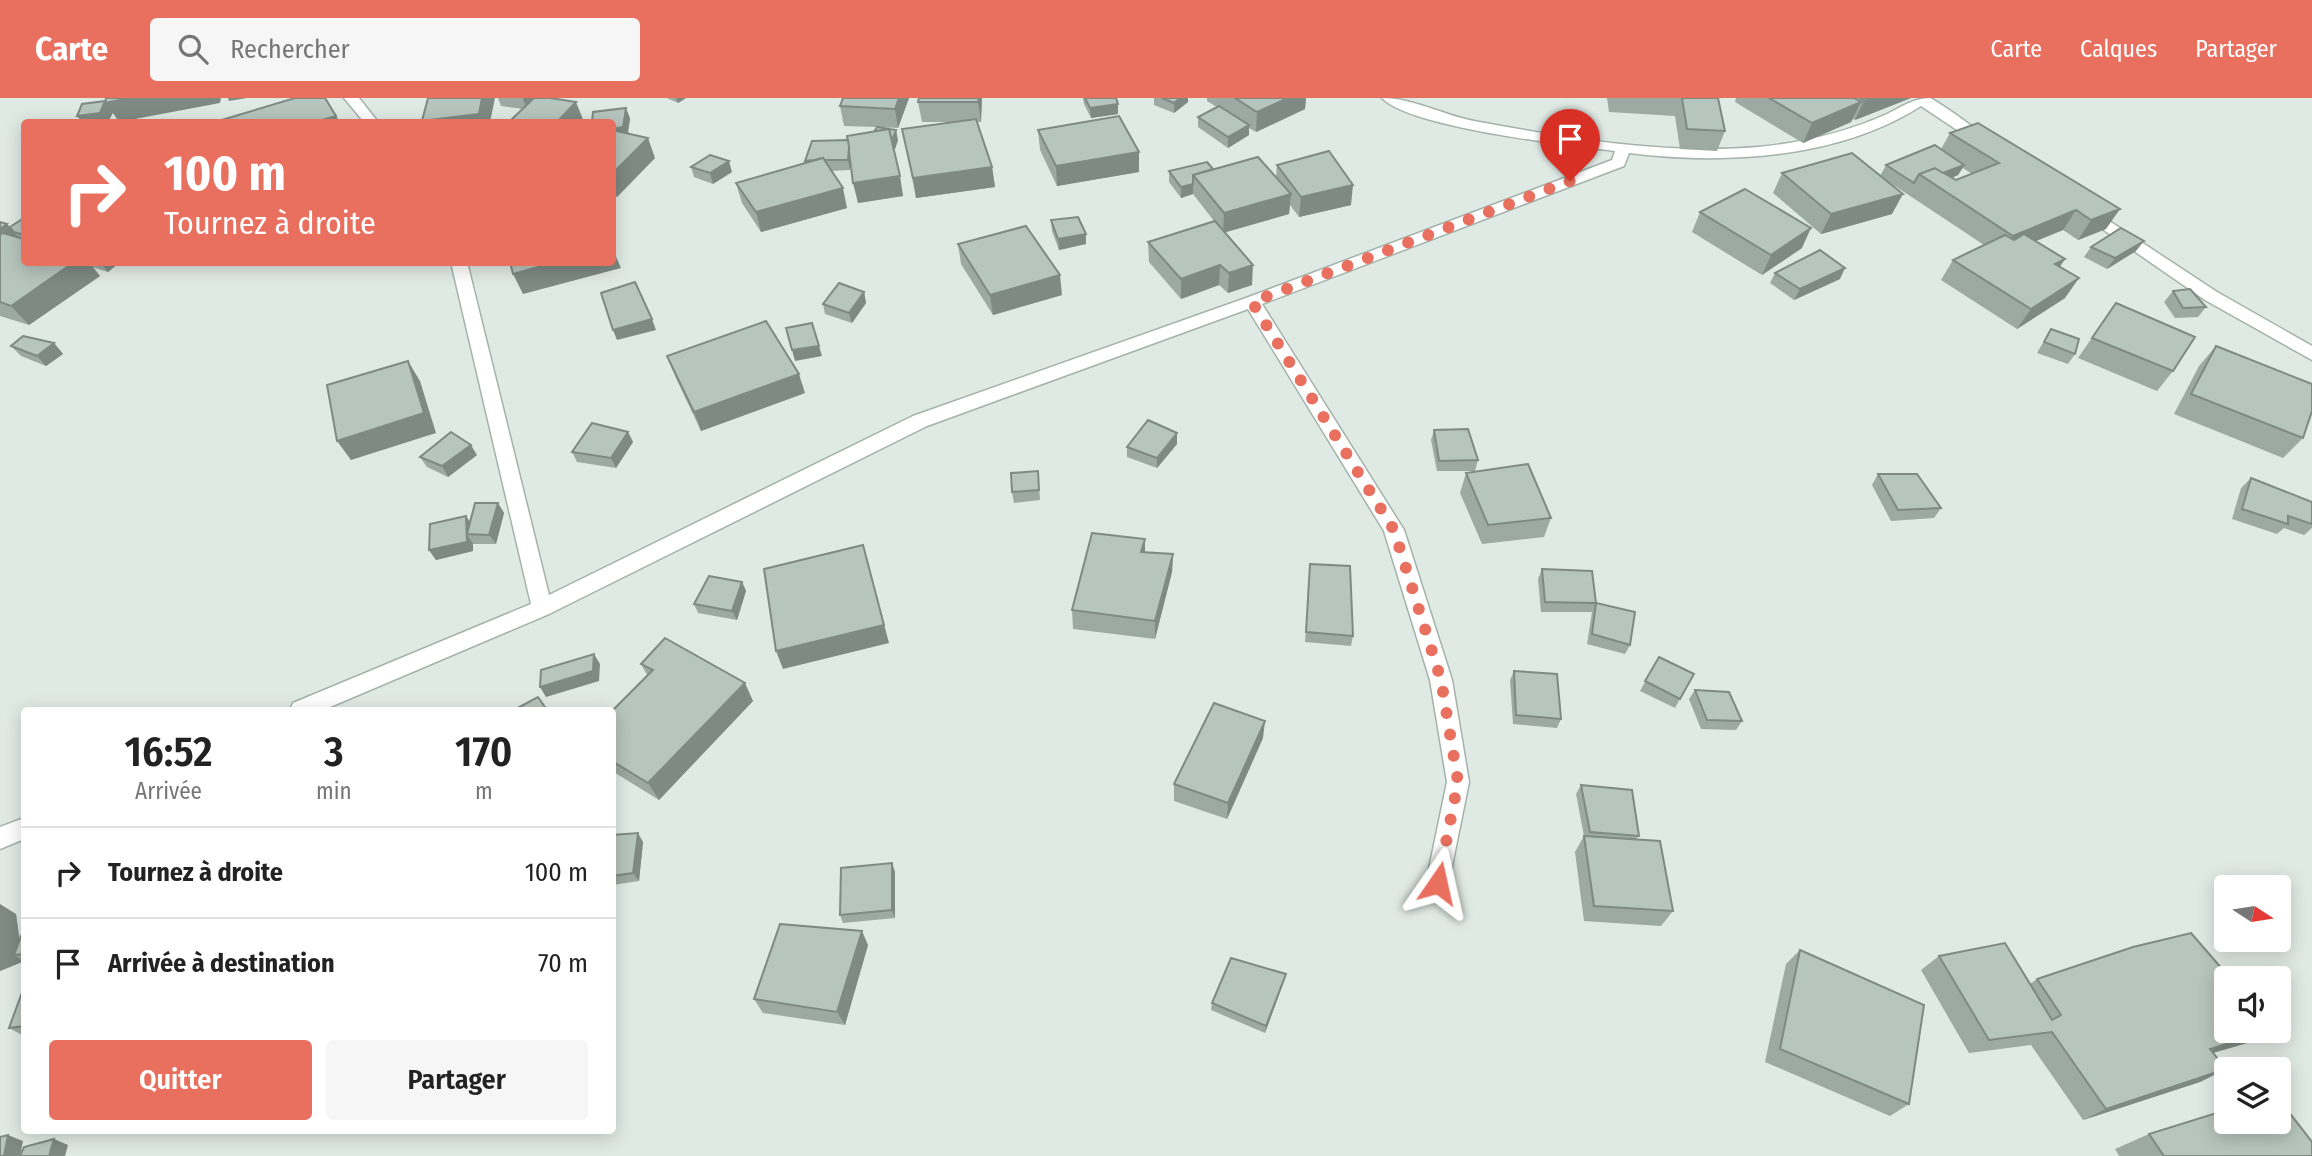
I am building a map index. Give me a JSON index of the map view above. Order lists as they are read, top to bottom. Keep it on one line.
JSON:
{"north":"right","page":{"header":"Carte","search":"Rechercher","nav":["Carte","Calques","Partager"],"turn":["100 m","Tournez à droite"],"eta":["16:52","Arrivée","3","min","170","m"],"list":[{"name":"Tournez à droite","value":"100 m"},{"name":"Arrivée à destination","value":"70 m"}],"buttons":["Quitter","Partager"]}}
